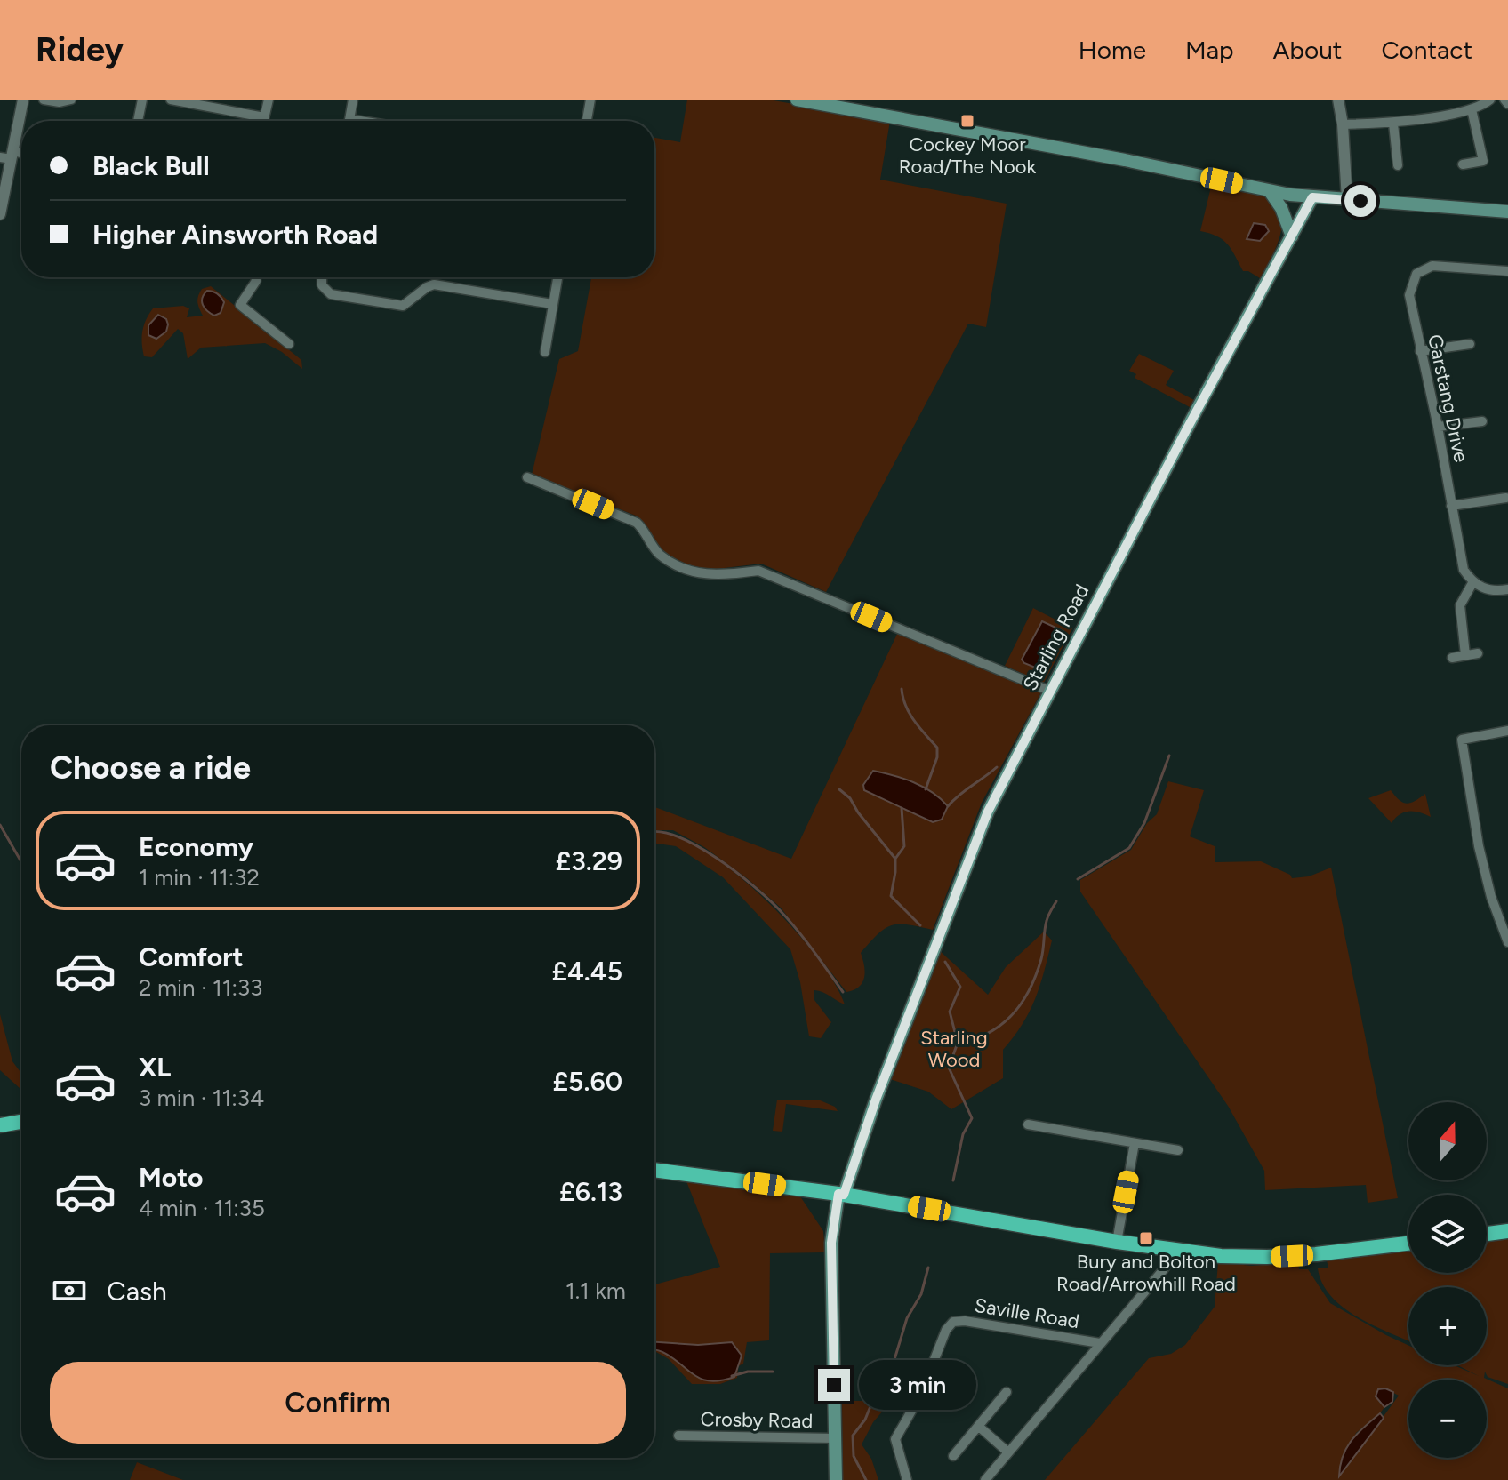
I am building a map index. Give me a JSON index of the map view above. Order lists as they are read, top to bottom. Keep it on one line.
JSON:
{"streets":{"main road":["Starling Road"],"street":["Garstang Drive","Saville Road","Crosby Road"]},"crossings":[["Starling Road","Crosby Road"]],"parks":["Starling Wood"],"places":{"transit":["Cockey Moor Road/The Nook","Bury and Bolton Road/Arrowhill Road"]},"north":"top","page":{"header":"Ridey","nav":["Home","Map","About","Contact"],"banner":["Black Bull","Higher Ainsworth Road"],"heading":"Choose a ride","list":[{"name":"Economy","note":"1 min · 11:32","value":"£3.29"},{"name":"Comfort","note":"2 min · 11:33","value":"£4.45"},{"name":"XL","note":"3 min · 11:34","value":"£5.60"},{"name":"Moto","note":"4 min · 11:35","value":"£6.13"}],"map_buttons":["+","−"],"pay":["Cash","1.1 km"],"buttons":"Confirm","bubble":"3 min"}}
